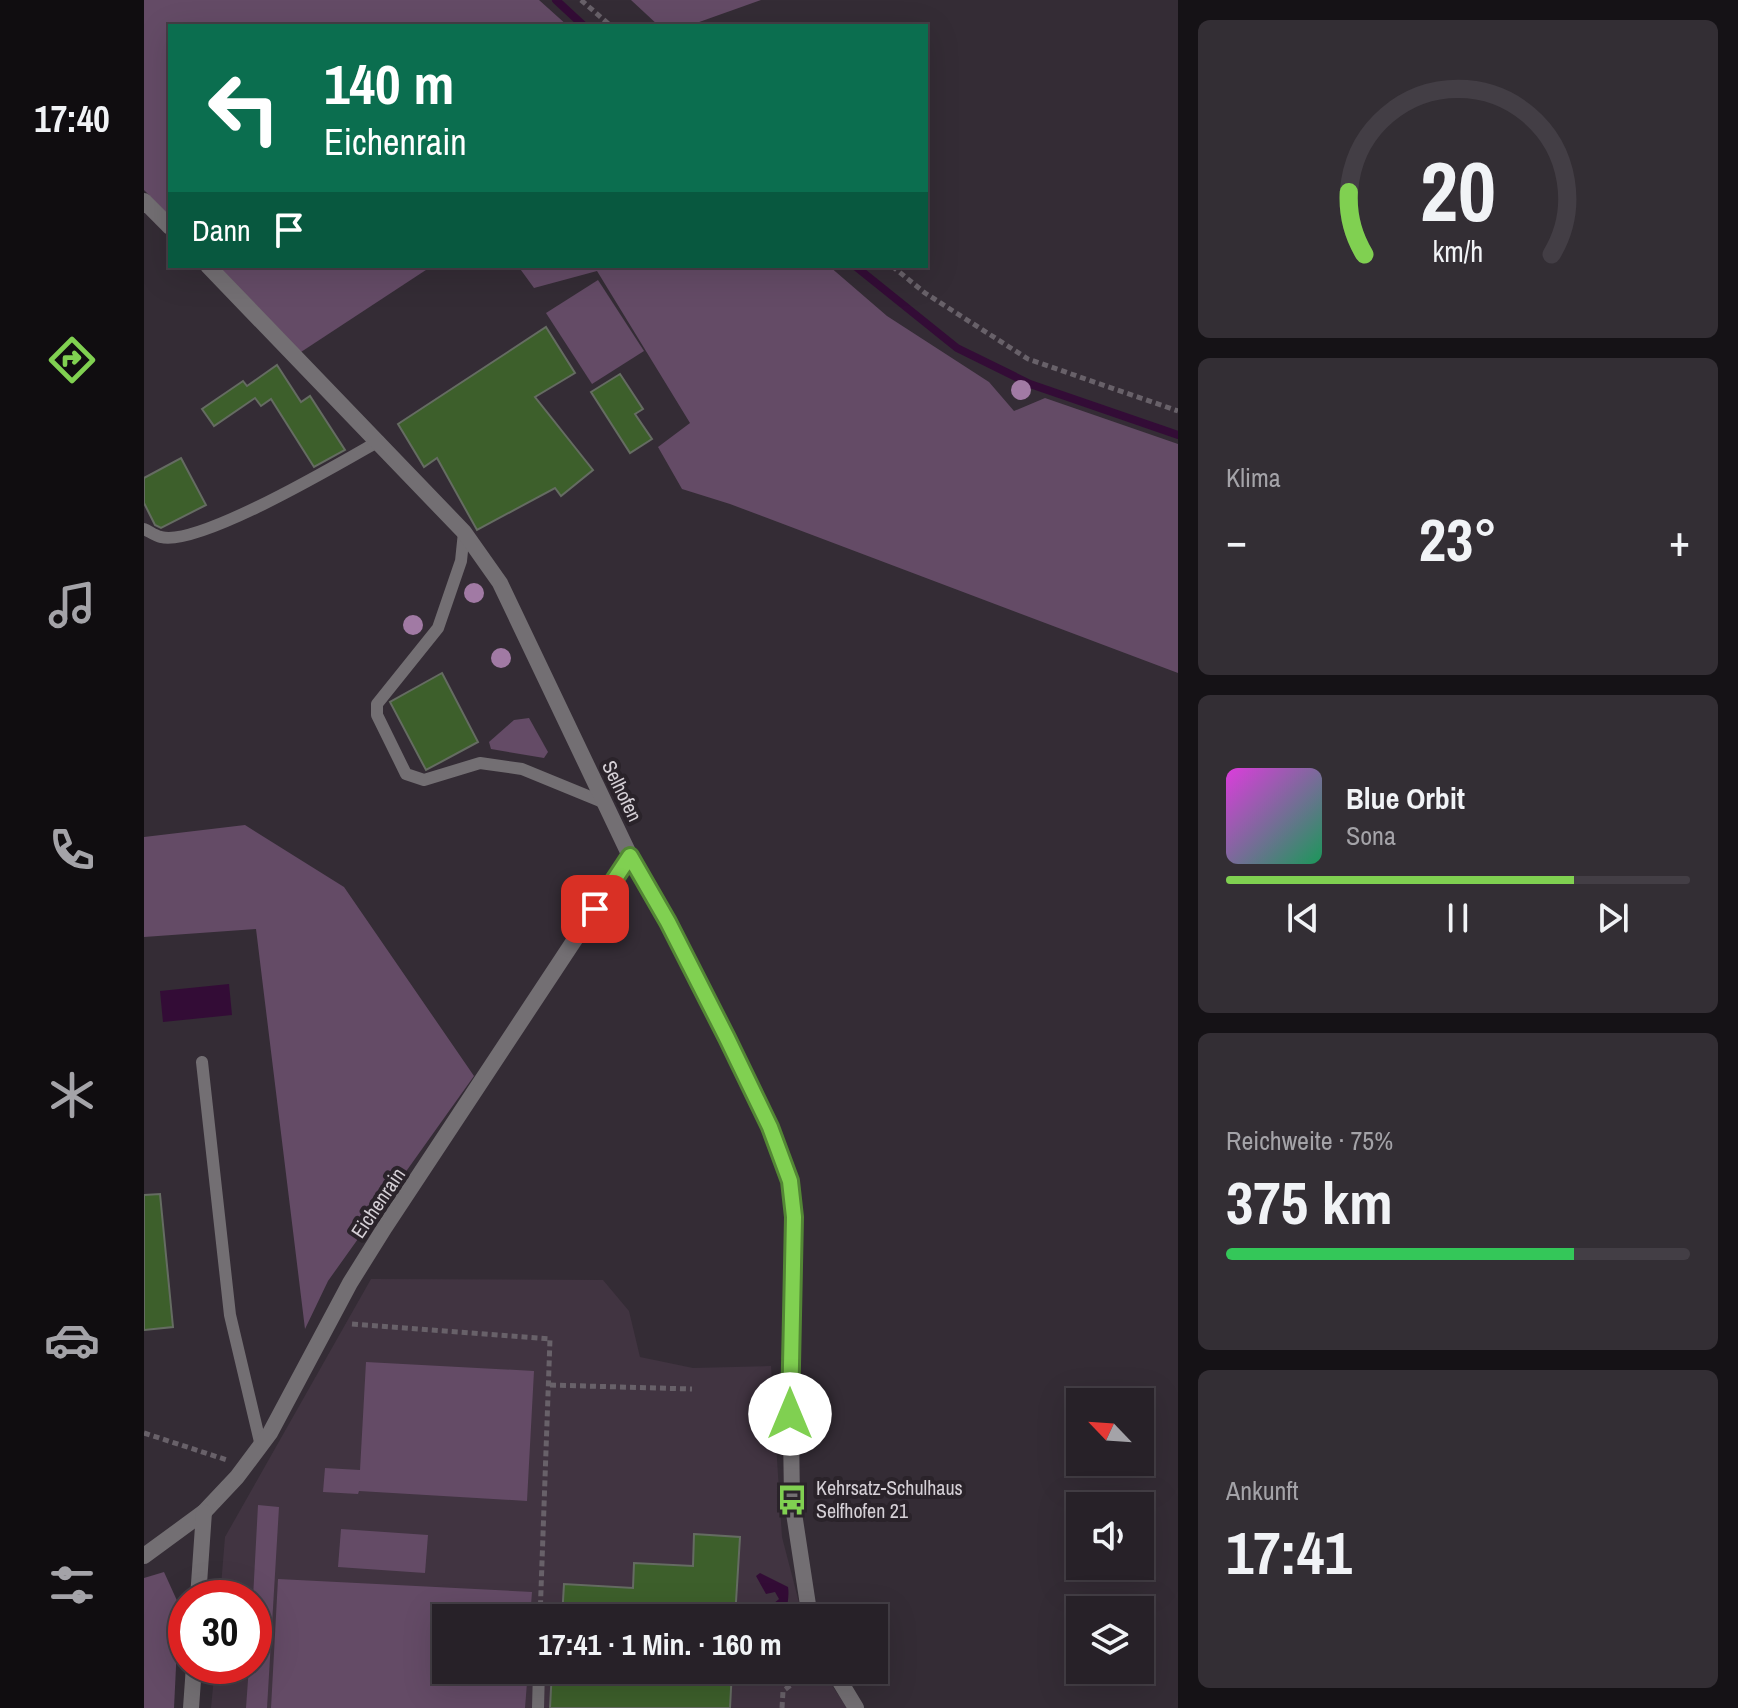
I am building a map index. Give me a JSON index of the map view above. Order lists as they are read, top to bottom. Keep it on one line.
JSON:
{"streets":{"street":["Selhofen","Eichenrain"]},"crossings":[["Selhofen","Eichenrain"]],"places":{"bus stop":["Kehrsatz-Schulhaus Selfhofen 21"]},"north":"top left","page":{"tabs":"17:40","turn":["140 m","Eichenrain"],"then":"Dann","tile":["Klima",["Reichweite · 75%","375 km"],["Ankunft","17:41"]],"heat":["−","23°","+"],"song":["Blue Orbit","Sona"],"limit":"30","trip":"17:41 · 1 Min. · 160 m","gauge":["20","km/h"]}}
